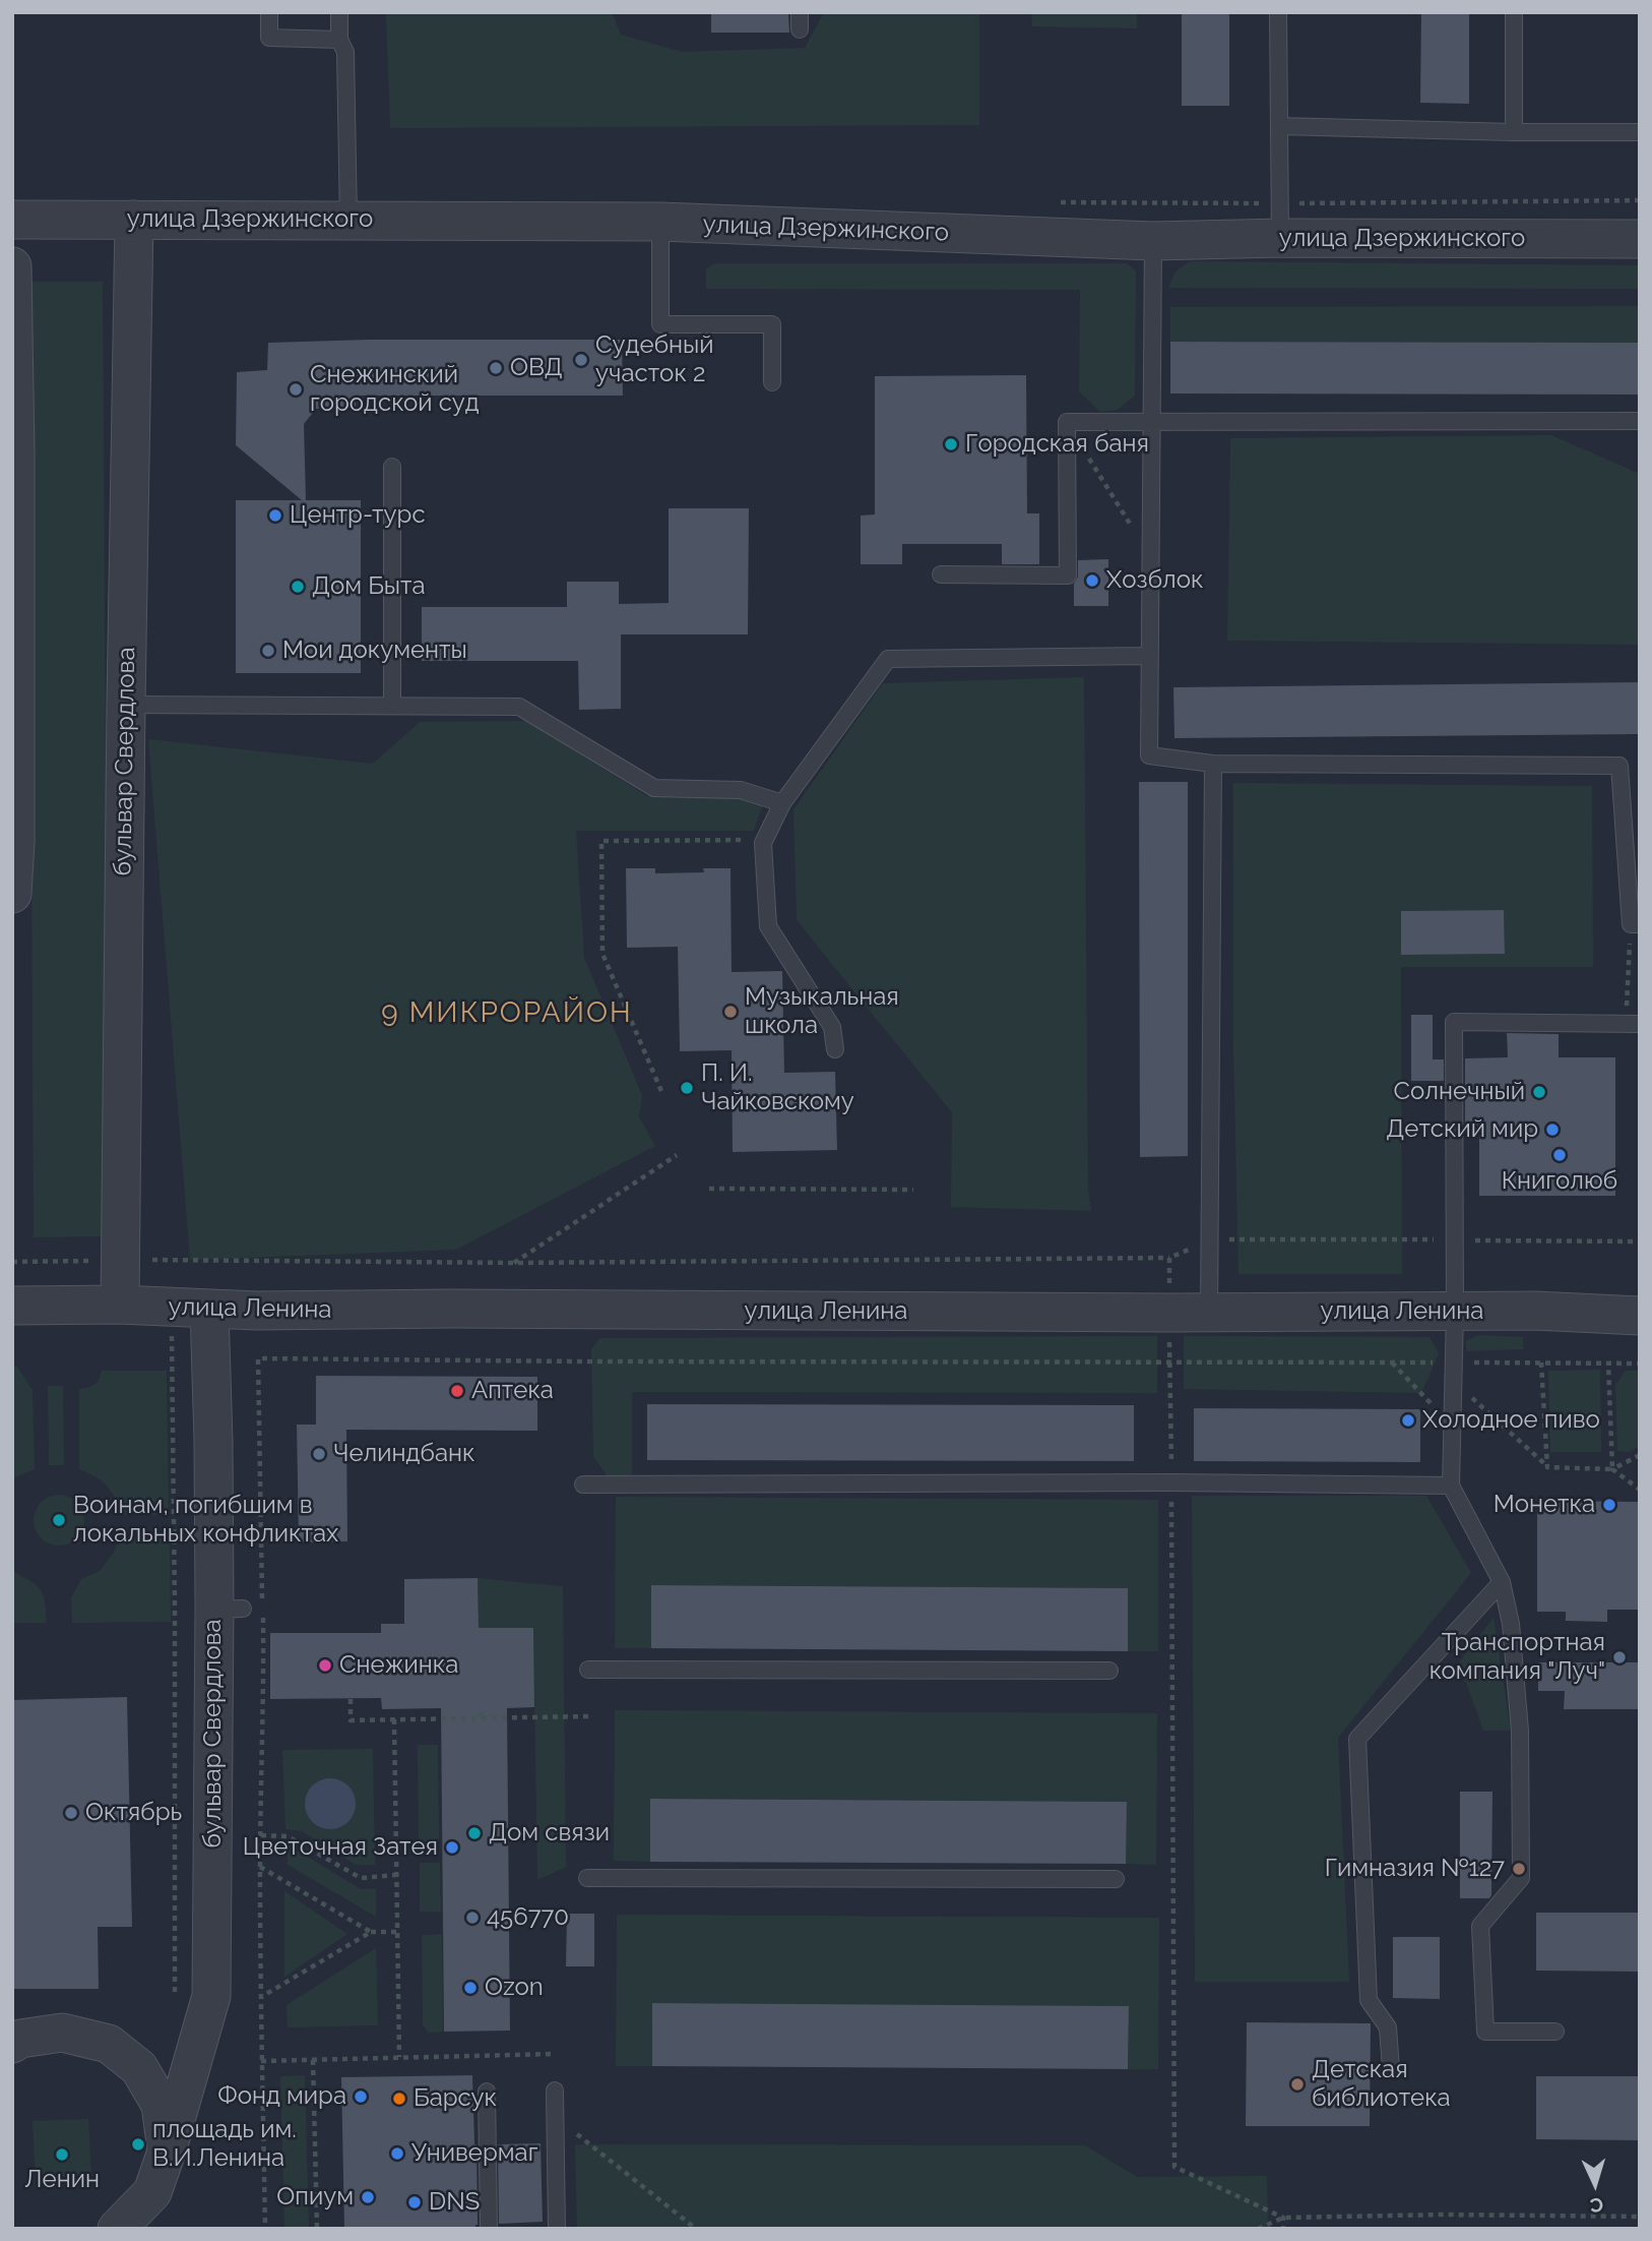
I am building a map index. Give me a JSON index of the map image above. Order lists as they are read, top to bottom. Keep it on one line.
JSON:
{"streets":{"street":["улица Дзержинского","бульвар Свердлова","улица Ленина"]},"crossings":[["улица Дзержинского","бульвар Свердлова"],["бульвар Свердлова","улица Ленина"]],"districts":["9 МИКРОРАЙОН"],"places":["Судебный участок 2","ОВД","Снежинский городской суд","Городская баня","Центр-турс","Хозблок","Дом Быта","Мои документы","Музыкальная школа","П. И. Чайковскому","Солнечный","Детский мир","Книголюб","Аптека","Холодное пиво","Челиндбанк","Монетка","Воинам, погибшим в локальных конфликтах","Транспортная компания \"Луч\"","Снежинка","Октябрь","Дом связи","Цветочная Затея","Гимназия №127","456770","Ozon","Детская библиотека","Фонд мира","Барсук","площадь им. В.И.Ленина","Универмаг","Ленин","Опиум","DNS"],"north":"bottom"}
